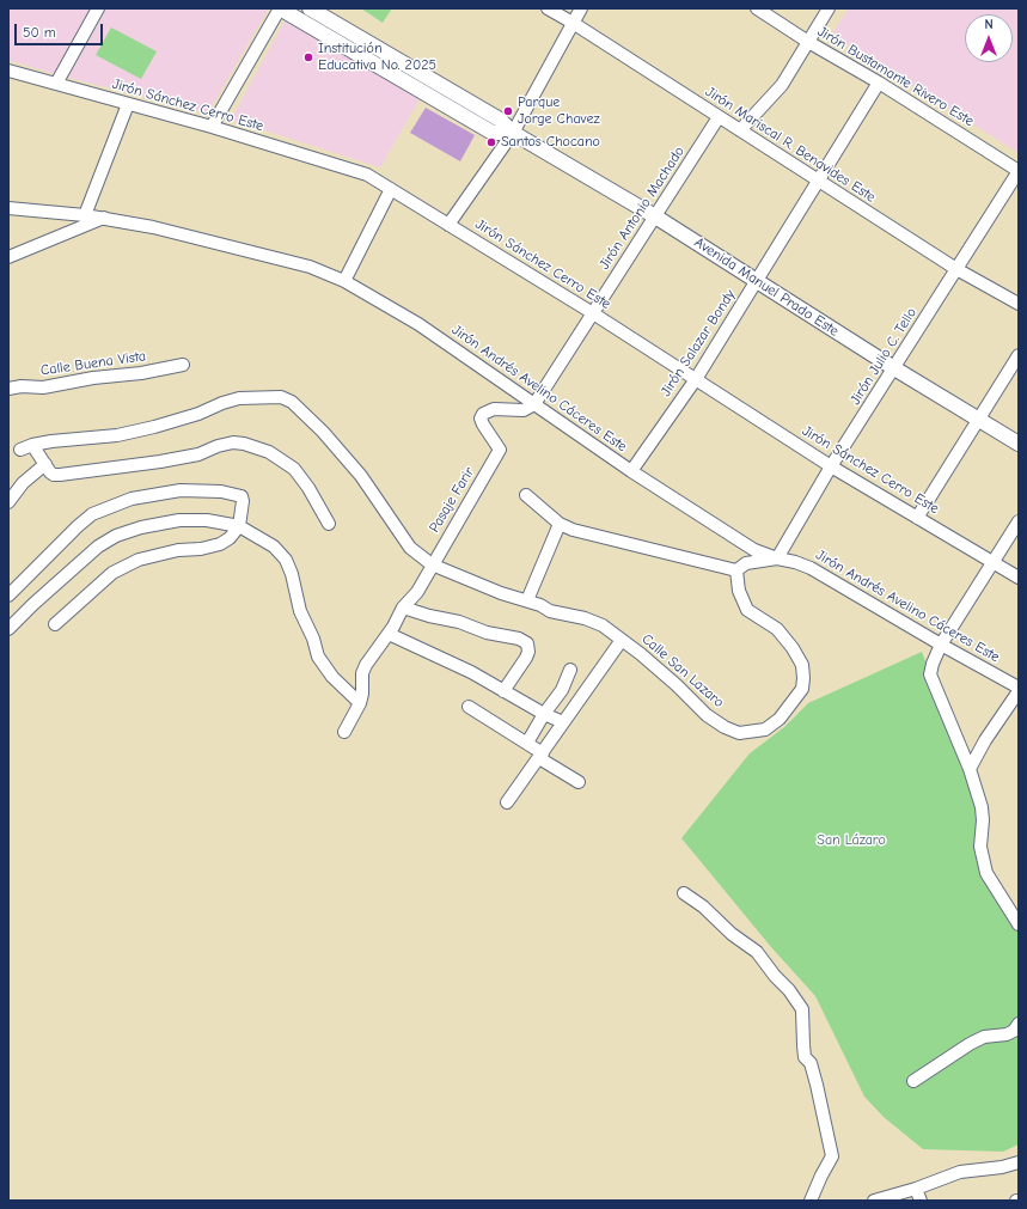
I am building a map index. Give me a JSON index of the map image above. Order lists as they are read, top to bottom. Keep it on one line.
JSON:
{"streets":{"street":["Jirón Bustamante Rivero Este","Jirón Sánchez Cerro Este","Jirón Mariscal R. Benavides Este","Jirón Antonio Machado","Avenida Manuel Prado Este","Jirón Salazar Bondy","Jirón Julio C. Tello","Calle Buena Vista","Jirón Andrés Avelino Cáceres Este","Pasaje Farir","Calle San Lazaro"]},"crossings":[["Jirón Bustamante Rivero Este","Jirón Salazar Bondy"],["Jirón Bustamante Rivero Este","Jirón Julio C. Tello"],["Jirón Sánchez Cerro Este","Jirón Antonio Machado"],["Jirón Sánchez Cerro Este","Jirón Salazar Bondy"],["Jirón Sánchez Cerro Este","Jirón Julio C. Tello"],["Jirón Mariscal R. Benavides Este","Jirón Antonio Machado"],["Jirón Mariscal R. Benavides Este","Jirón Salazar Bondy"],["Jirón Mariscal R. Benavides Este","Jirón Julio C. Tello"],["Jirón Antonio Machado","Avenida Manuel Prado Este"],["Jirón Antonio Machado","Jirón Andrés Avelino Cáceres Este"],["Jirón Antonio Machado","Pasaje Farir"],["Avenida Manuel Prado Este","Jirón Salazar Bondy"],["Avenida Manuel Prado Este","Jirón Julio C. Tello"],["Jirón Salazar Bondy","Jirón Andrés Avelino Cáceres Este"],["Jirón Julio C. Tello","Jirón Andrés Avelino Cáceres Este"],["Jirón Andrés Avelino Cáceres Este","Pasaje Farir"],["Pasaje Farir","Calle San Lazaro"]],"parks":["San Lázaro"],"places":["Institución Educativa No. 2025","Parque Jorge Chavez","Santos Chocano"],"scale_bar":"50 m","north":"top"}
